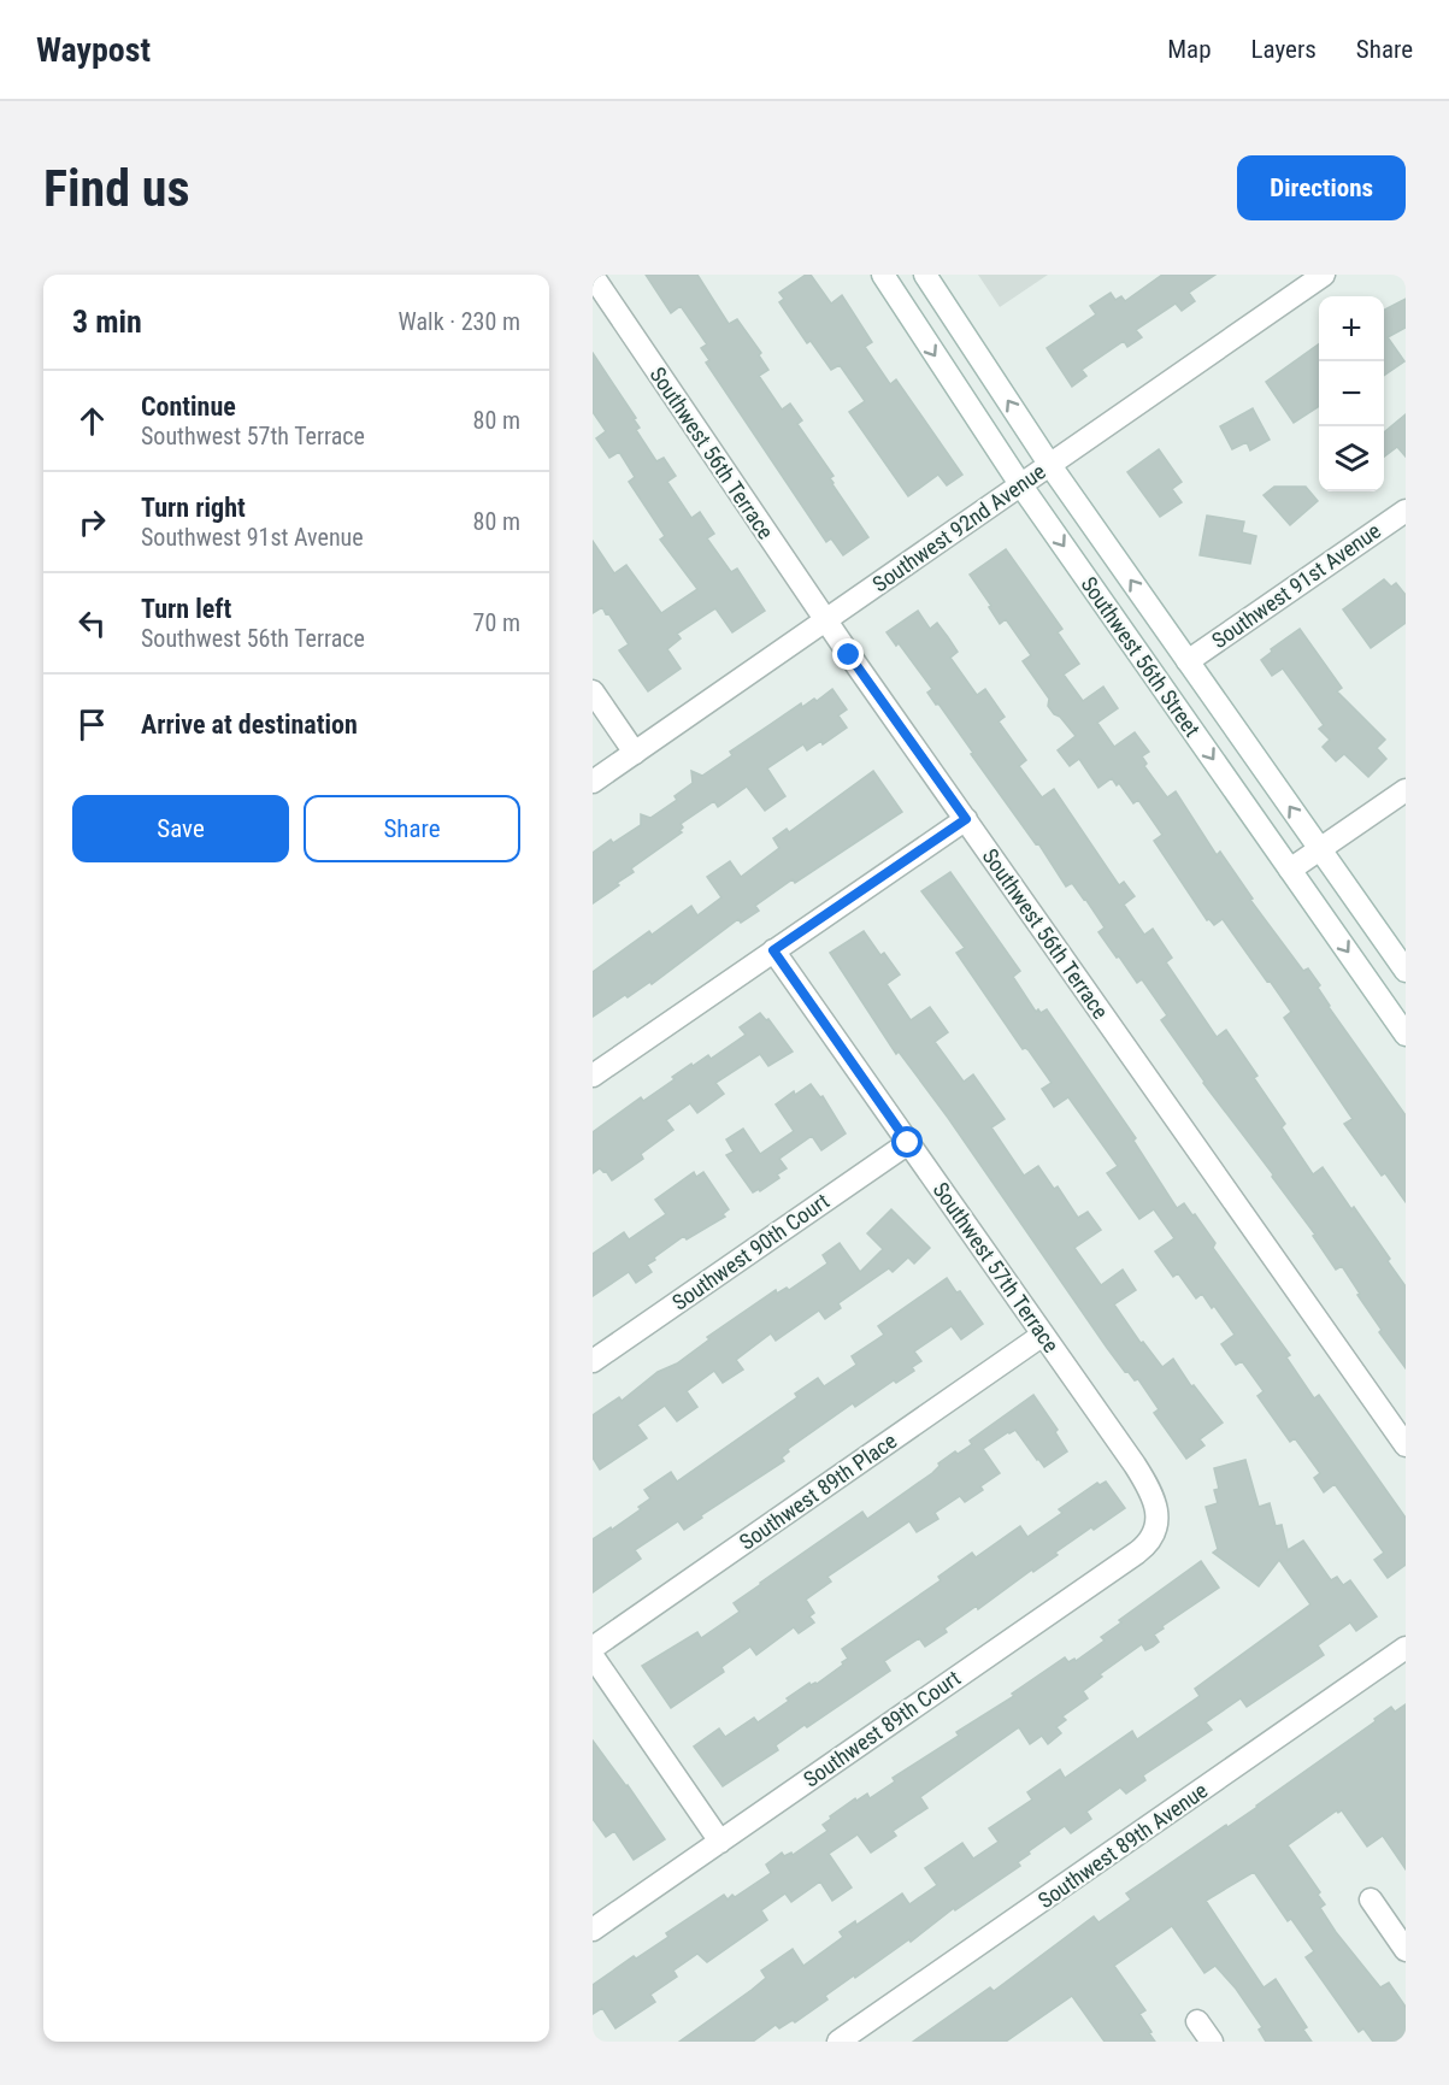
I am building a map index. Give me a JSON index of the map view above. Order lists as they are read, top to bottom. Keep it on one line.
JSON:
{"streets":{"street":["Southwest 56th Terrace","Southwest 92nd Avenue","Southwest 91st Avenue","Southwest 56th Street","Southwest 90th Court","Southwest 57th Terrace","Southwest 89th Place","Southwest 89th Court","Southwest 89th Avenue"]},"crossings":[["Southwest 56th Terrace","Southwest 92nd Avenue"],["Southwest 92nd Avenue","Southwest 56th Street"],["Southwest 91st Avenue","Southwest 56th Street"],["Southwest 90th Court","Southwest 57th Terrace"],["Southwest 57th Terrace","Southwest 89th Place"],["Southwest 57th Terrace","Southwest 89th Court"]],"page":{"header":"Waypost","nav":["Map","Layers","Share"],"buttons":["Directions",["Save","Share"]],"title":"Find us","heading":["3 min","Walk · 230 m"],"map_buttons":["+","−"],"list":[["Continue","Southwest 57th Terrace","80 m"],["Turn right","Southwest 91st Avenue","80 m"],["Turn left","Southwest 56th Terrace","70 m"],"Arrive at destination"]}}
